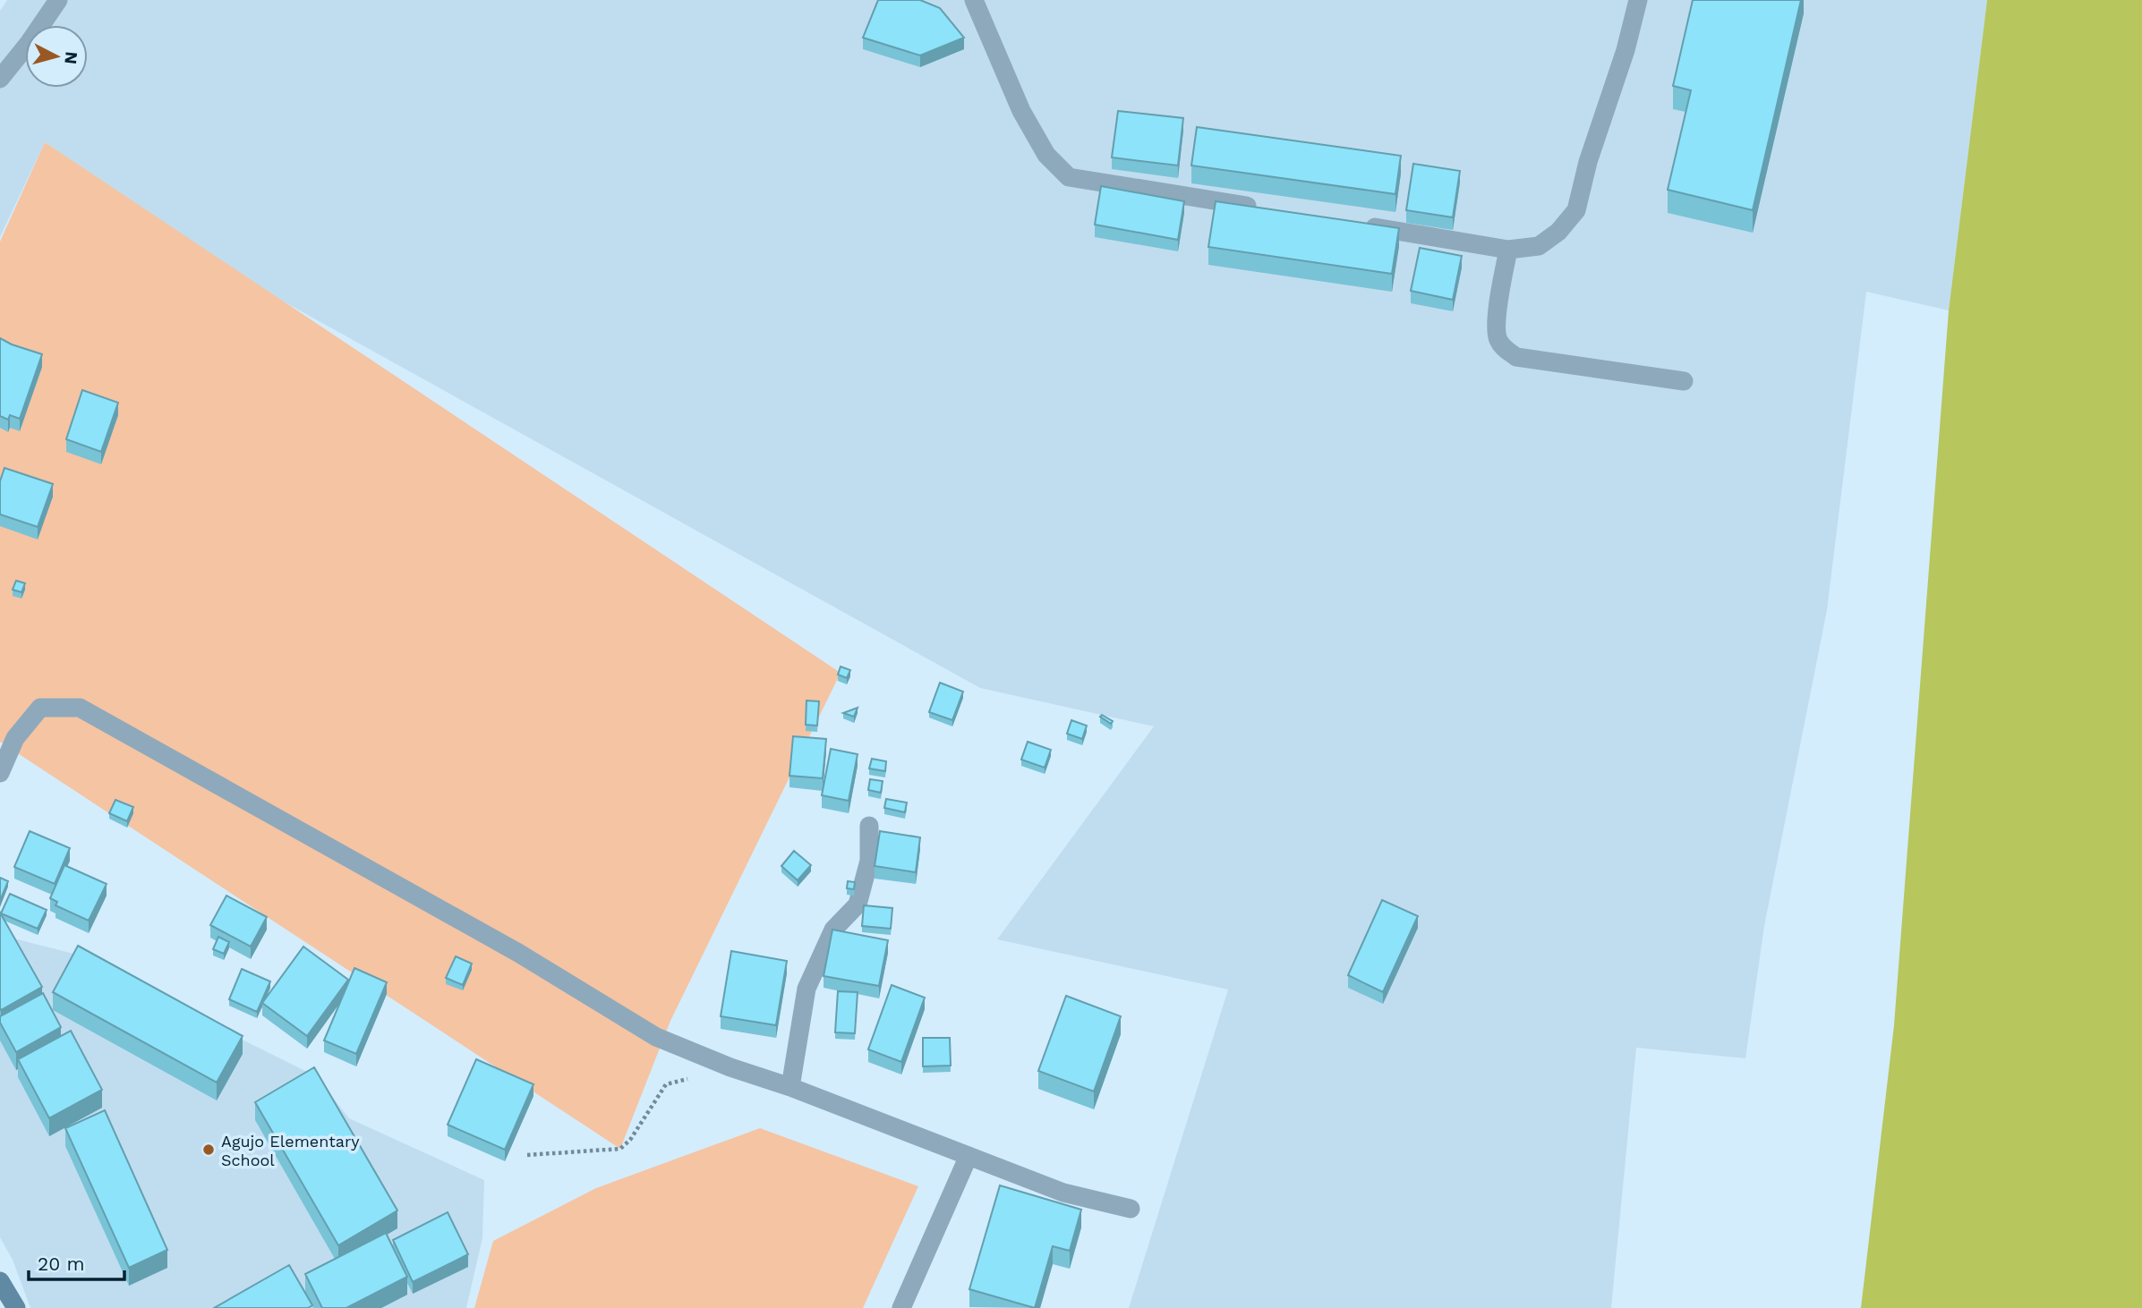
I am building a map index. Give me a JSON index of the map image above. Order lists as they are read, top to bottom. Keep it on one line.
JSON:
{"places":["Agujo Elementary School"],"scale_bar":"20 m","north":"right"}
